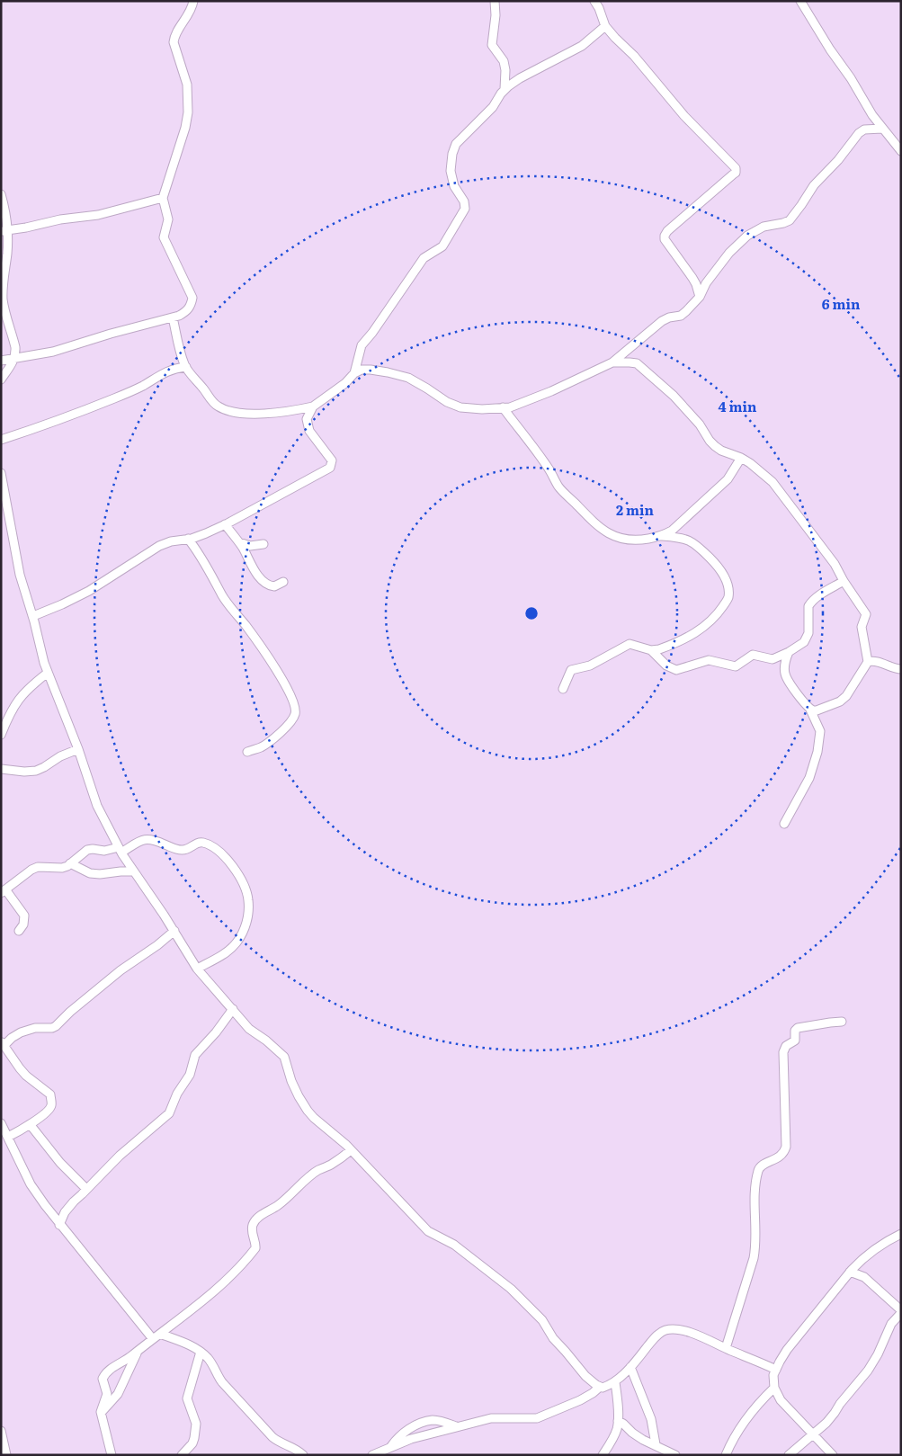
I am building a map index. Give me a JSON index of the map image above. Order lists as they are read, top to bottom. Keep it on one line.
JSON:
{"rings":["6 min","4 min","2 min"]}
